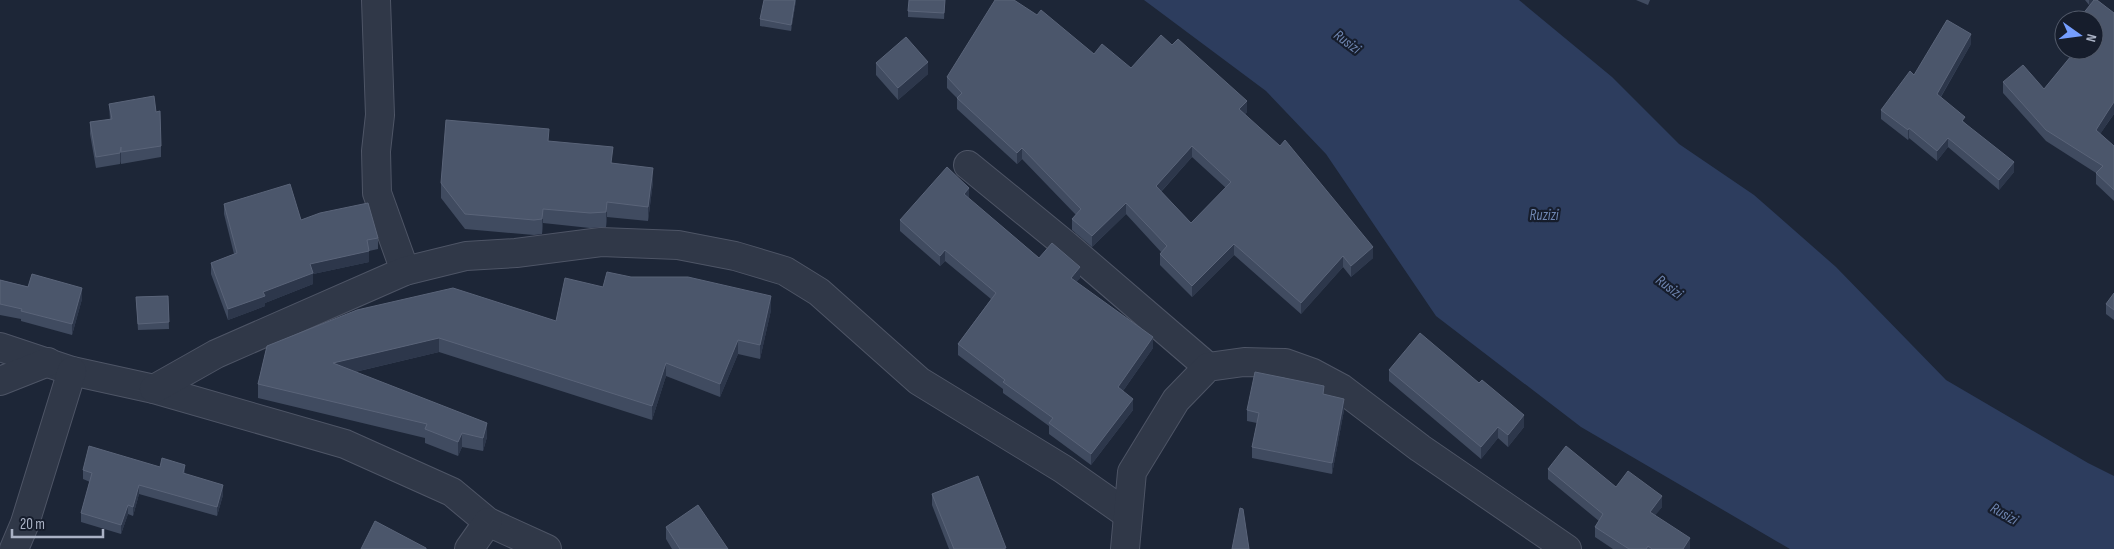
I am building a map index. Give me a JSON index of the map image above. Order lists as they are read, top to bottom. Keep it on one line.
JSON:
{"water":["Rusizi","Ruzizi"],"scale_bar":"20 m","north":"right"}
